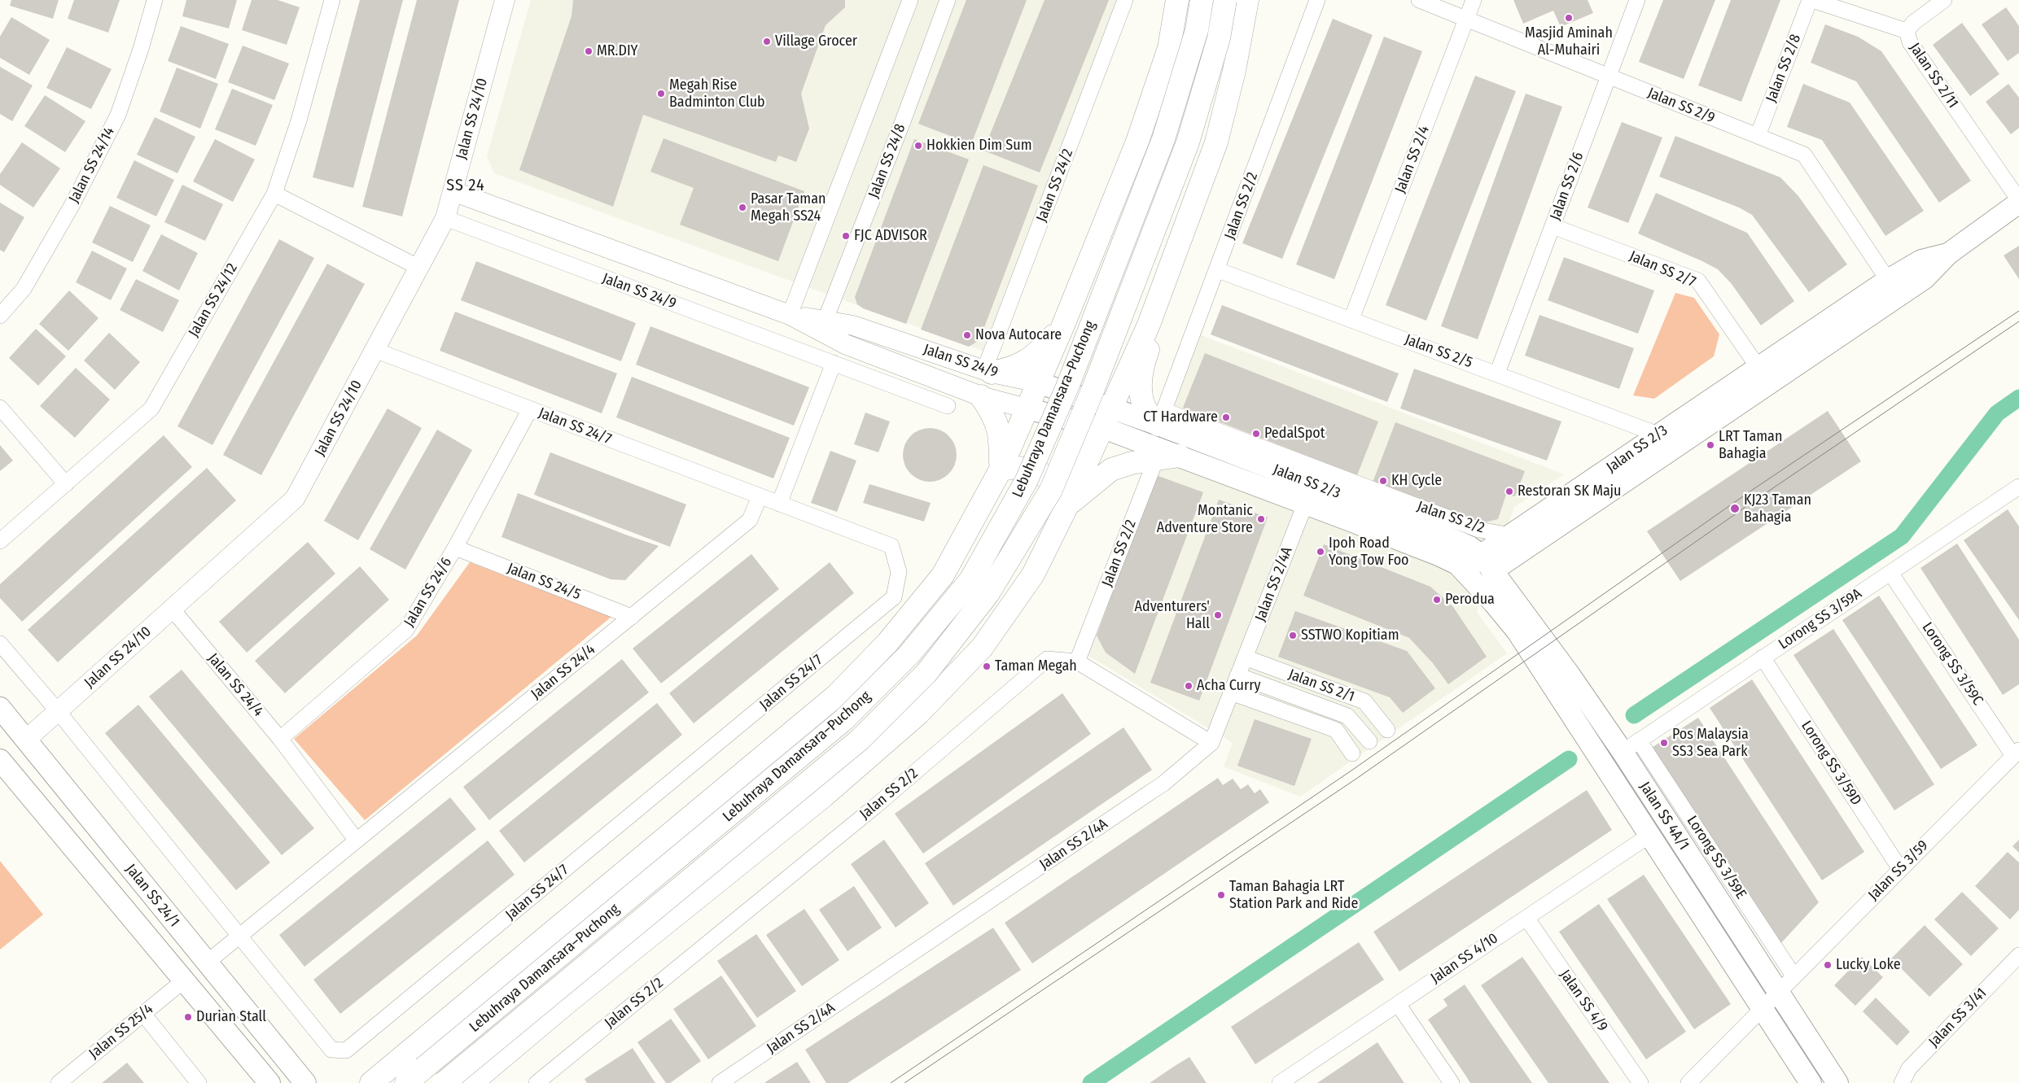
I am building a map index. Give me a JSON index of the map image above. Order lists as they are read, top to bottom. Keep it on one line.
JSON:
{"streets":{"highway":["Lebuhraya Damansara–Puchong"],"main road":["Jalan SS 2/3","Jalan SS 4A/1","Jalan SS 24/1"],"street":["Jalan SS 2/8","Jalan SS 2/11","Jalan SS 2/9","Jalan SS 24/10","Jalan SS 2/4","Jalan SS 24/8","Jalan SS 24/14","Jalan SS 24/2","Jalan SS 2/6","Jalan SS 2/2","Jalan SS 2/7","Jalan SS 24/9","Jalan SS 24/12","Jalan SS 2/5","Jalan SS 24/7","Jalan SS 24/5","Jalan SS 2/4A","Jalan SS 24/6","Lorong SS 3/59A","Lorong SS 3/59C","Jalan SS 24/4","Jalan SS 2/1","Lorong SS 3/59D","Lorong SS 3/59E","Jalan SS 3/59","Jalan SS 4/10","Jalan SS 4/9","Jalan SS 3/41","Jalan SS 25/4"]},"crossings":[["Jalan SS 2/8","Jalan SS 2/11"],["Jalan SS 2/8","Jalan SS 2/9"],["Jalan SS 2/11","Jalan SS 2/3"],["Jalan SS 2/9","Jalan SS 2/4"],["Jalan SS 2/9","Jalan SS 2/6"],["Jalan SS 2/9","Jalan SS 2/3"],["Jalan SS 24/10","Jalan SS 24/9"],["Jalan SS 24/10","Jalan SS 24/7"],["Jalan SS 24/10","Jalan SS 24/4"],["Jalan SS 24/10","Jalan SS 24/1"],["Jalan SS 2/4","Jalan SS 2/5"],["Jalan SS 24/8","Jalan SS 24/9"],["Jalan SS 24/2","Jalan SS 24/9"],["Jalan SS 2/6","Jalan SS 2/7"],["Jalan SS 2/6","Jalan SS 2/5"],["Jalan SS 2/2","Jalan SS 2/5"],["Jalan SS 2/2","Jalan SS 2/3"],["Jalan SS 2/7","Jalan SS 2/3"],["Jalan SS 24/9","Jalan SS 2/3"],["Jalan SS 2/5","Jalan SS 2/3"],["Jalan SS 24/7","Jalan SS 24/6"],["Jalan SS 24/7","Jalan SS 24/4"],["Jalan SS 2/3","Jalan SS 2/4A"],["Jalan SS 2/3","Jalan SS 4A/1"],["Jalan SS 24/5","Jalan SS 24/6"],["Jalan SS 24/5","Jalan SS 24/4"],["Jalan SS 2/4A","Jalan SS 2/1"],["Jalan SS 24/6","Jalan SS 24/4"],["Lorong SS 3/59A","Lorong SS 3/59C"],["Lorong SS 3/59A","Lorong SS 3/59D"],["Lorong SS 3/59A","Jalan SS 4A/1"],["Lorong SS 3/59A","Lorong SS 3/59E"],["Lorong SS 3/59C","Jalan SS 3/59"],["Jalan SS 24/4","Jalan SS 24/1"],["Lorong SS 3/59D","Jalan SS 3/59"],["Jalan SS 4A/1","Lorong SS 3/59E"],["Jalan SS 4A/1","Jalan SS 3/59"],["Jalan SS 4A/1","Jalan SS 4/10"],["Lorong SS 3/59E","Jalan SS 3/59"],["Jalan SS 24/1","Jalan SS 25/4"],["Jalan SS 4/10","Jalan SS 4/9"]],"districts":["SS 24"],"places":["Masjid Aminah Al-Muhairi","Village Grocer","MR.DIY","Megah Rise Badminton Club","Hokkien Dim Sum","Pasar Taman Megah SS24","FJC ADVISOR","Nova Autocare","CT Hardware","PedalSpot","LRT Taman Bahagia","KH Cycle","Restoran SK Maju","KJ23 Taman Bahagia","Montanic Adventure Store","Ipoh Road Yong Tow Foo","Perodua","Adventurers' Hall","SSTWO Kopitiam","Taman Megah","Acha Curry","Pos Malaysia SS3 Sea Park","Taman Bahagia LRT Station Park and Ride","Lucky Loke","Durian Stall"]}
